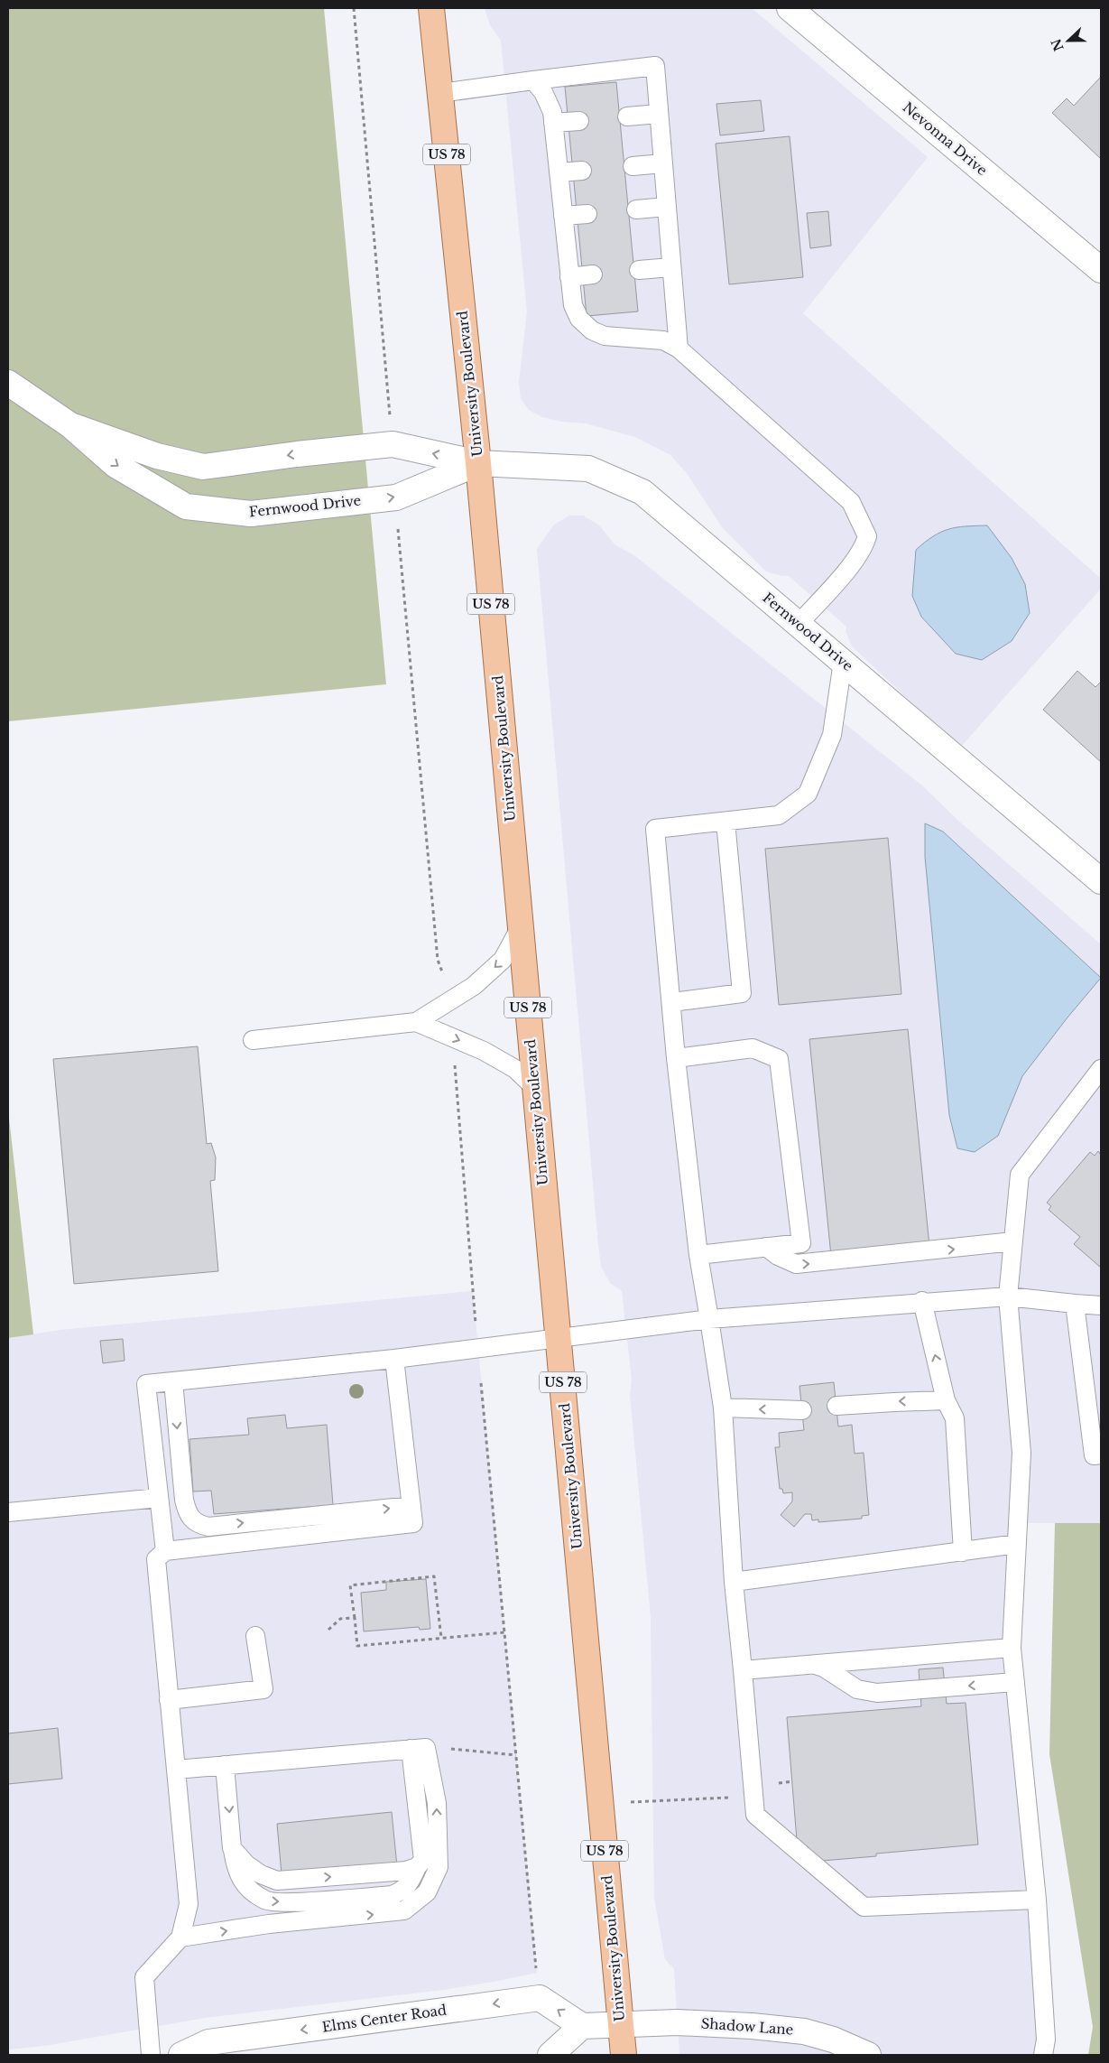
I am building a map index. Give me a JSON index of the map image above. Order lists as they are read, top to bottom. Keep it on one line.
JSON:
{"streets":{"main road":["US 78","University Boulevard"],"street":["Nevonna Drive","Fernwood Drive","Elms Center Road","Shadow Lane"]},"crossings":[["University Boulevard","Fernwood Drive"],["University Boulevard","Shadow Lane"]],"one_way":["Elms Center Road"],"north":"left"}
